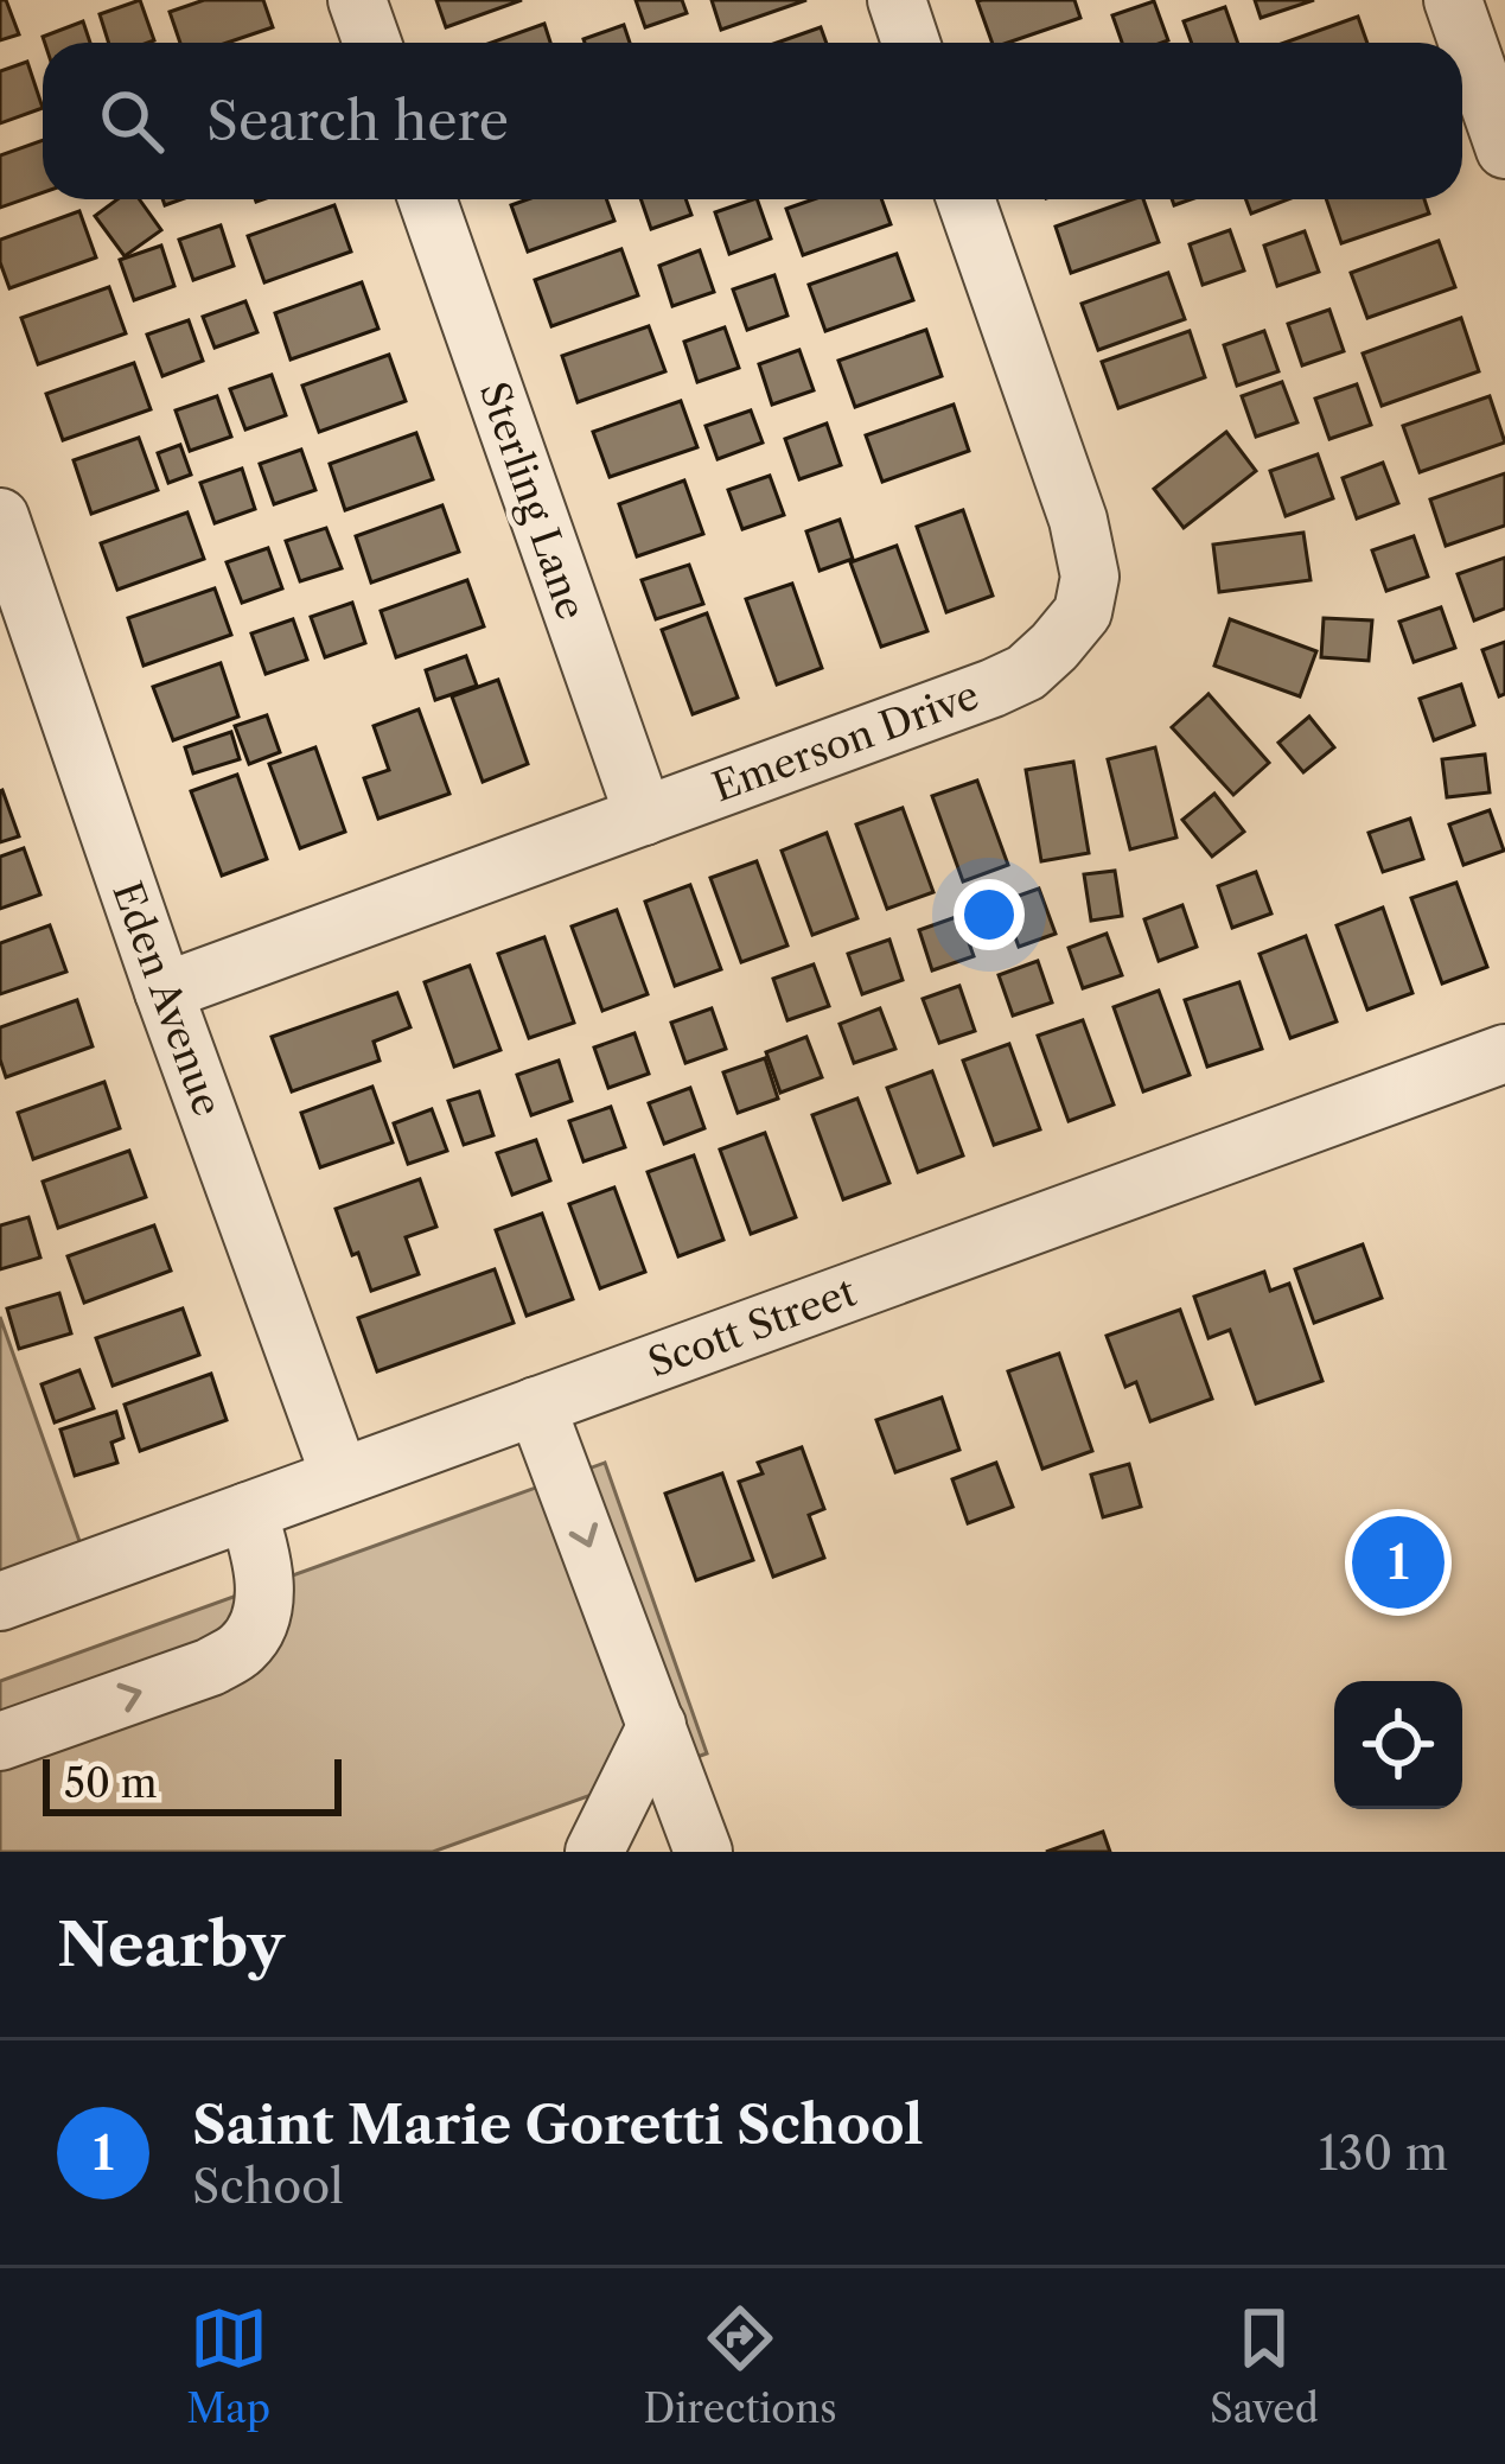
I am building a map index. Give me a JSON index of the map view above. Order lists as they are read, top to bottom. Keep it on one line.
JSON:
{"streets":{"street":["Sterling Lane","Emerson Drive","Eden Avenue","Scott Street"]},"crossings":[["Sterling Lane","Emerson Drive"],["Emerson Drive","Eden Avenue"],["Eden Avenue","Scott Street"]],"scale_bar":"50 m","page":{"search":"Search here","pins":"1","scale":"50 m","heading":"Nearby","list":[{"mark":"1","name":"Saint Marie Goretti School","note":"School","value":"130 m"}],"nav":["Map","Directions","Saved"]}}
